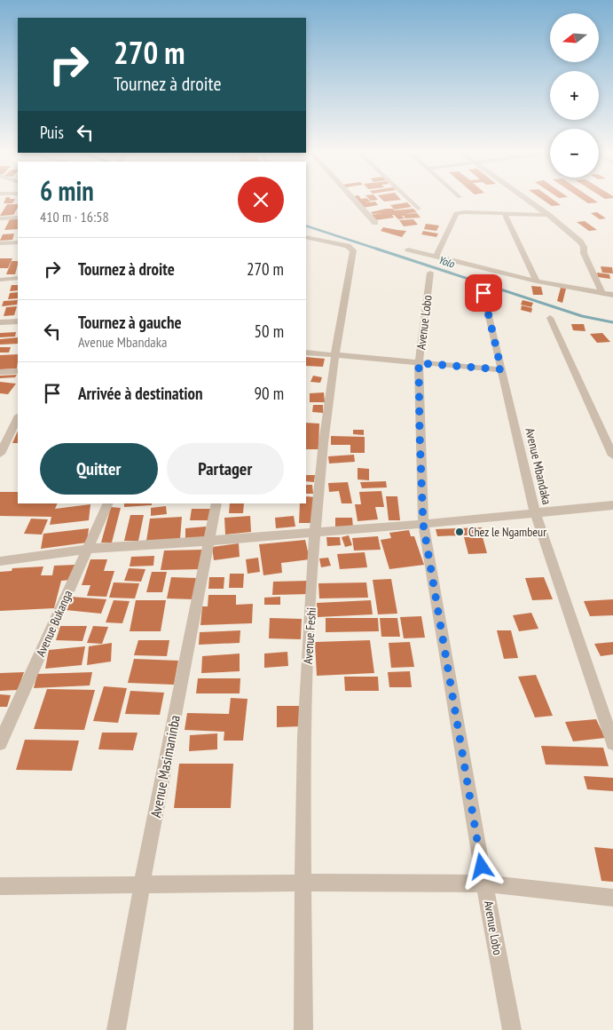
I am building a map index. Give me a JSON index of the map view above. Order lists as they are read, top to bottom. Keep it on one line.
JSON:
{"streets":{"street":["Avenue Lobo","Avenue Mbandaka","Avenue Bukanga","Avenue Feshi","Avenue Masimaninba"]},"water":["Yolo"],"places":["Chez le Ngambeur"],"north":"left","page":{"map_buttons":["+","−"],"turn":["270 m","Tournez à droite"],"then":"Puis","heading":["6 min","410 m · 16:58"],"list":[{"name":"Tournez à droite","value":"270 m"},{"name":"Tournez à gauche","note":"Avenue Mbandaka","value":"50 m"},{"name":"Arrivée à destination","value":"90 m"}],"buttons":["Quitter","Partager"]}}
